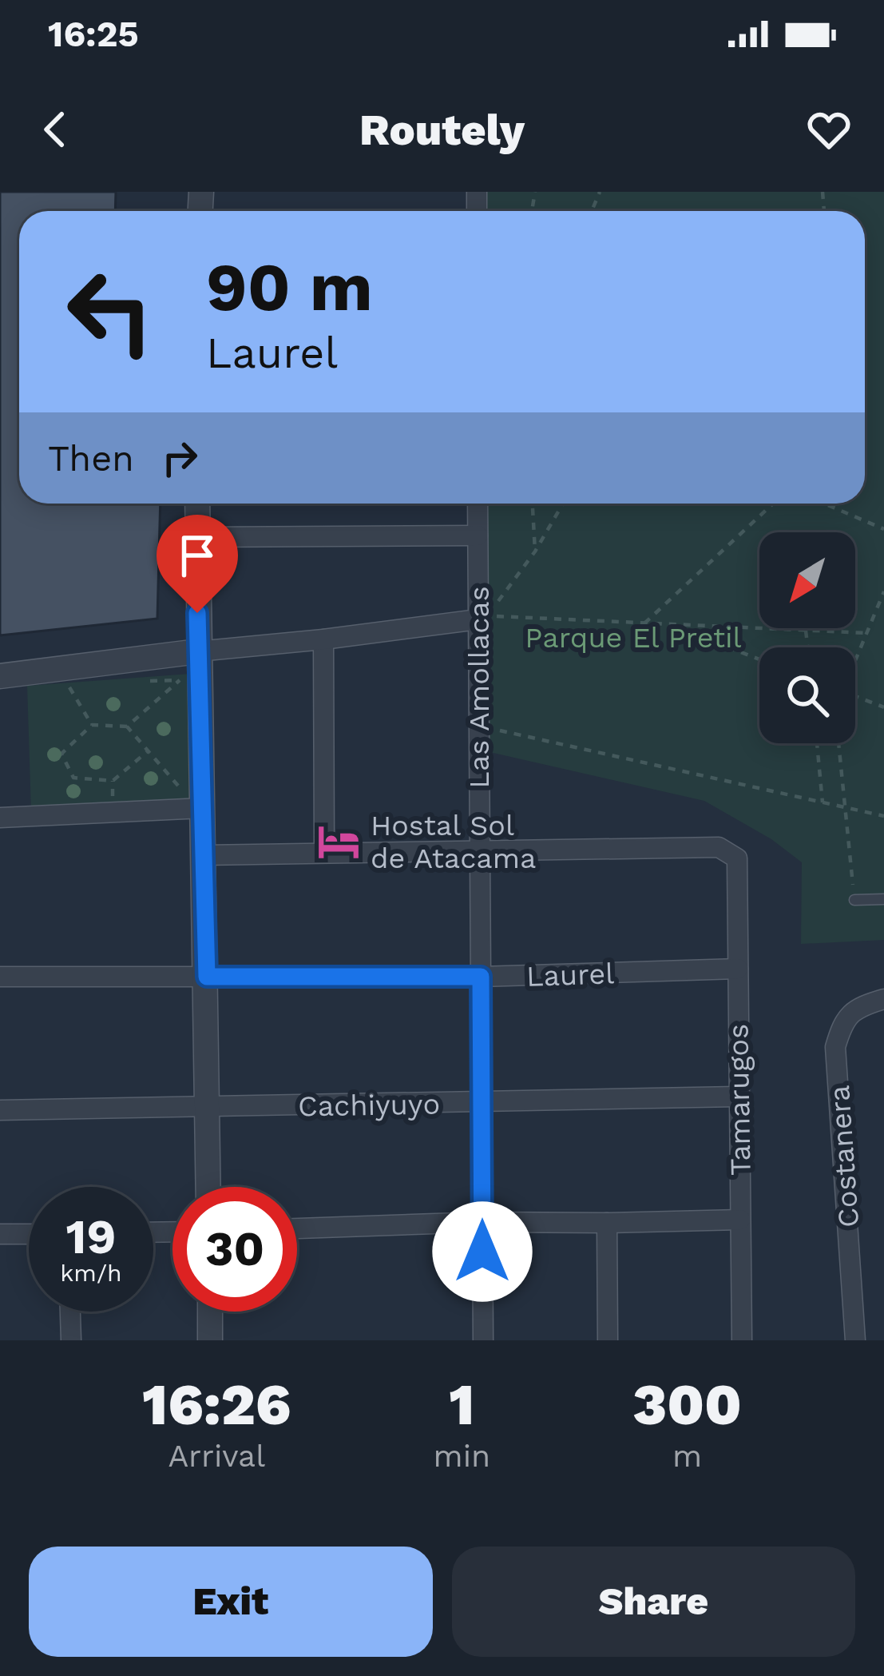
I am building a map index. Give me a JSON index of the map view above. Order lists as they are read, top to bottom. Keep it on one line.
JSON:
{"streets":{"street":["Las Amollacas","Laurel","Tamarugos","Cachiyuyo","Costanera"]},"crossings":[["Las Amollacas","Laurel"],["Las Amollacas","Tamarugos"],["Las Amollacas","Cachiyuyo"],["Laurel","Tamarugos"],["Tamarugos","Cachiyuyo"]],"parks":["Parque El Pretil"],"places":{"hotel":["Hostal Sol de Atacama"]},"north":"bottom left","page":{"status":"16:25","header":"Routely","turn":["90 m","Laurel"],"then":"Then","speed":"19 km/h","limit":"30","eta":["16:26","Arrival","1","min","300","m"],"buttons":["Exit","Share"]}}
